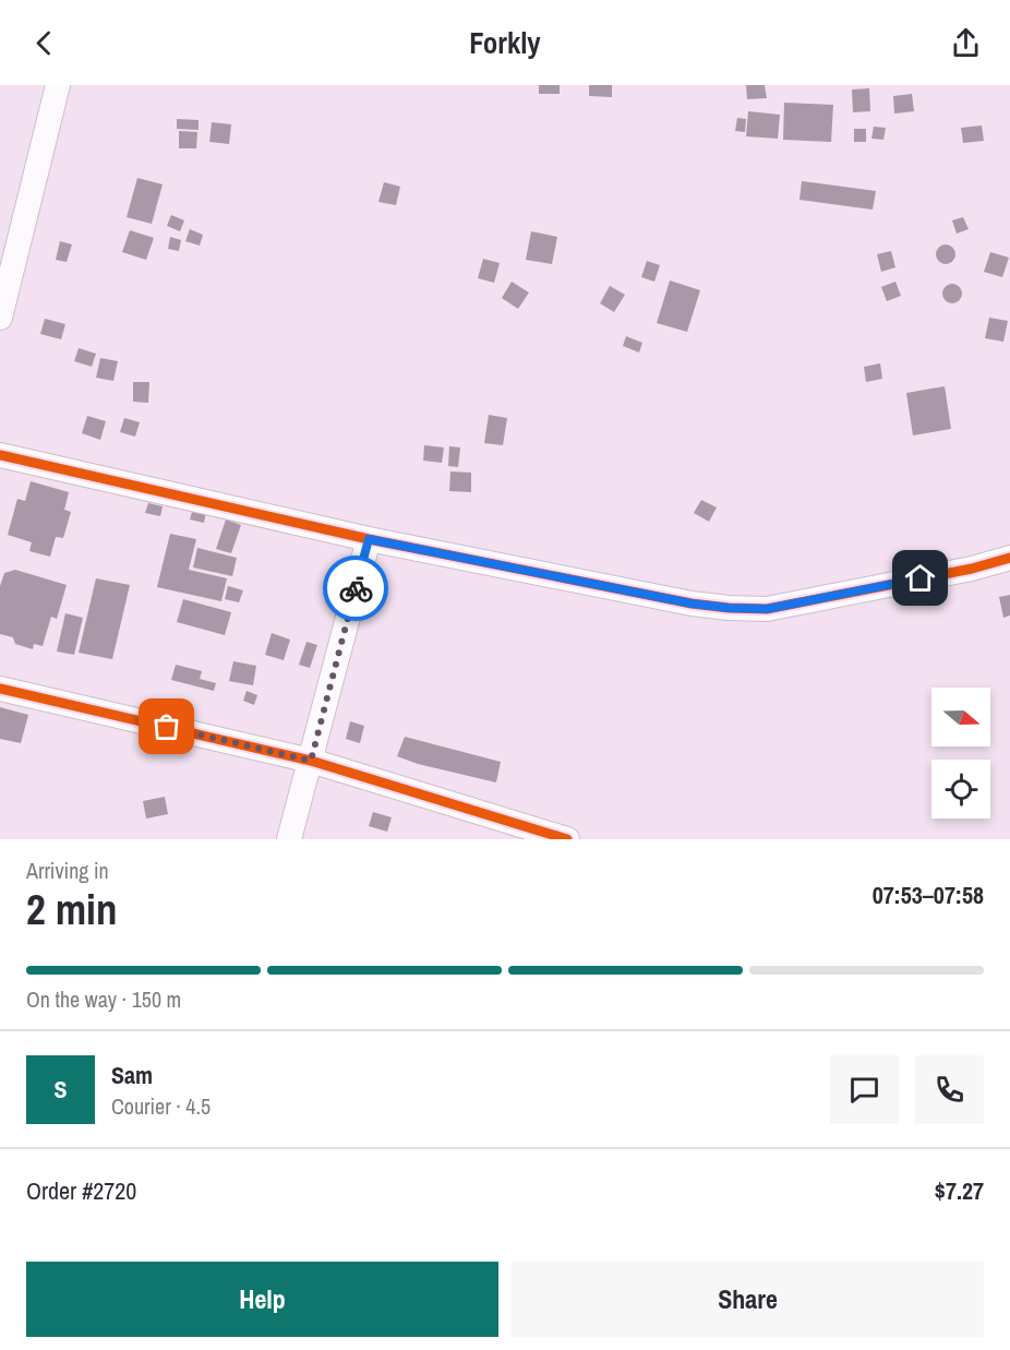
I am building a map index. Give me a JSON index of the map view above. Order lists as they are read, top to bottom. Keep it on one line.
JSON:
{"north":"right","page":{"header":"Forkly","heading":["2 min","Arriving in","07:53–07:58"],"panel":["Sam","Courier · 4.5","Order #2720","$7.27"],"bar":"On the way · 150 m","round":"S","buttons":["Help","Share"]}}
